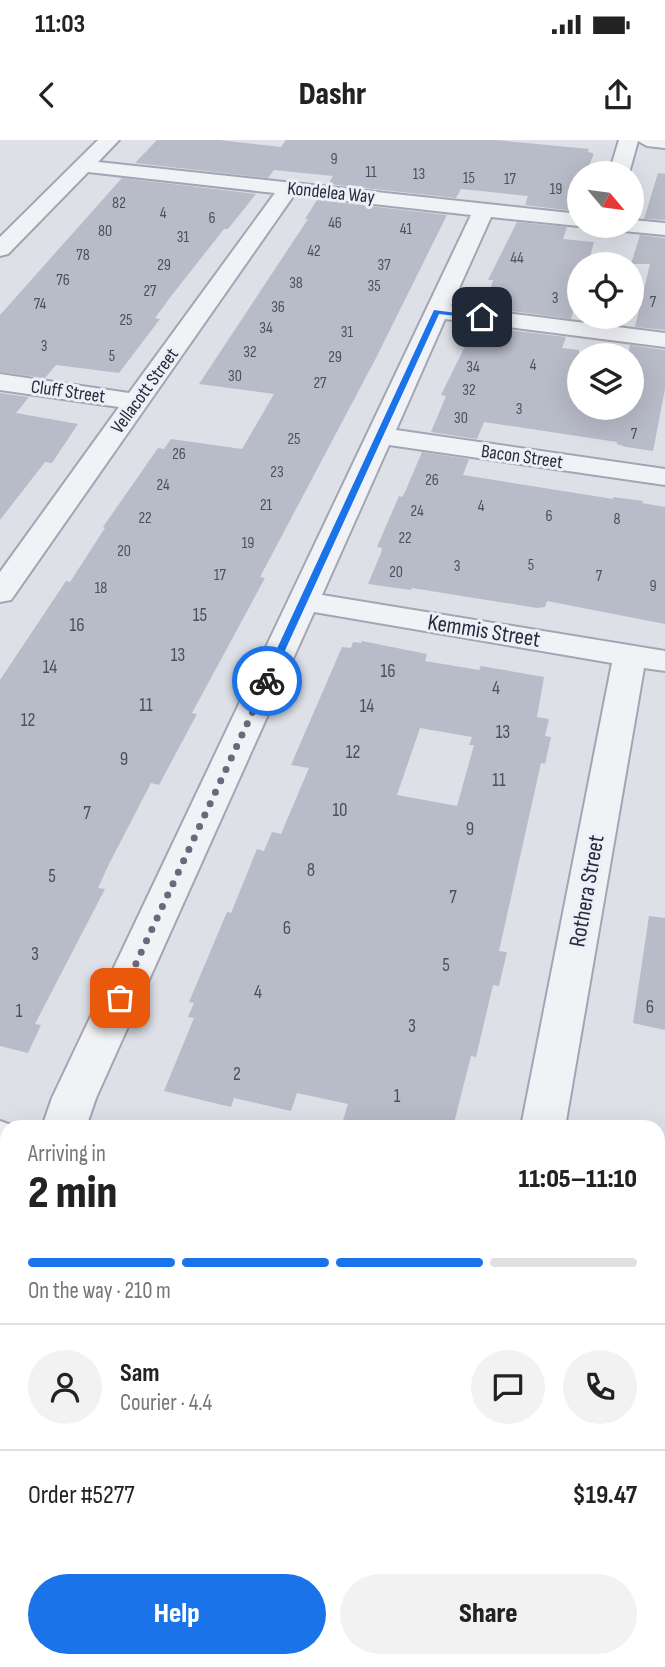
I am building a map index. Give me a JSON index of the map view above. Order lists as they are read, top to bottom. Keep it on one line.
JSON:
{"streets":{"street":["Kondelea Way","Vellacott Street","Cluff Street","Bacon Street","Kemmis Street","Rothera Street"]},"crossings":[["Kondelea Way","Vellacott Street"],["Vellacott Street","Cluff Street"],["Kemmis Street","Rothera Street"]],"house_numbers":["9","11","13","15","17","19","82","4","6","46","41","80","31","42","78","44","29","37","76","38","35","27","3","7","74","36","25","34","31","3","32","5","29","4","34","30","27","32","3","30","7","25","26","23","26","24","21","4","24","6","22","8","22","19","20","5","3","20","17","7","9","18","15","16","13","14","16","4","11","14","12","13","12","9","11","10","7","9","8","5","7","6","3","5","4","6","1","3","2","1"],"north":"bottom right","page":{"status":"11:03","header":"Dashr","heading":["2 min","Arriving in","11:05–11:10"],"panel":["Sam","Courier · 4.4","Order #5277","$19.47"],"bar":"On the way · 210 m","buttons":["Help","Share"]}}
